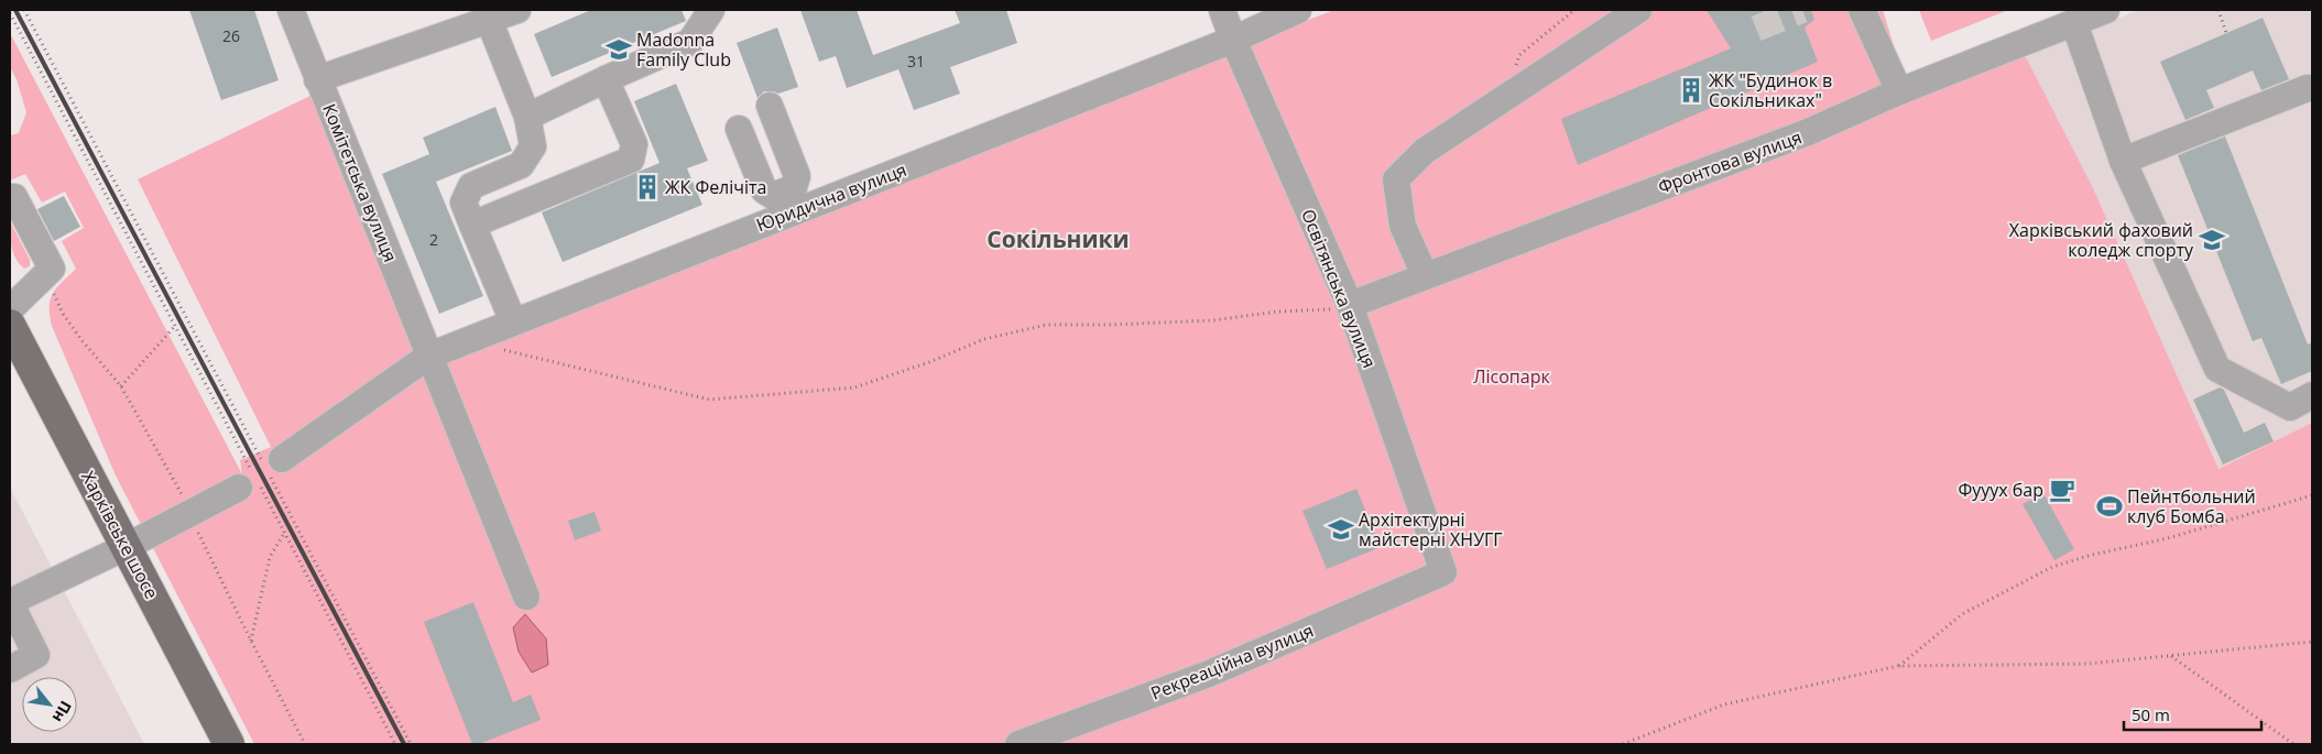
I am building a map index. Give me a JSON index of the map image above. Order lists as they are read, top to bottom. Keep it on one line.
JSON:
{"streets":{"main road":["Харківське шосе"],"street":["Фронтова вулиця","Комітетська вулиця","Юридична вулиця","Освітянська вулиця","Рекреаційна вулиця"]},"crossings":[["Фронтова вулиця","Освітянська вулиця"],["Комітетська вулиця","Юридична вулиця"],["Юридична вулиця","Освітянська вулиця"],["Освітянська вулиця","Рекреаційна вулиця"]],"districts":["Сокільники"],"parks":["Лісопарк"],"places":{"school or university":["Madonna Family Club","Харківський фаховий коледж спорту","Архітектурні майстерні ХНУГГ"],"building":["ЖК \"Будинок в Сокільниках\"","ЖК Фелічіта"],"cafe":["Фууух бар"],"sports":["Пейнтбольний клуб Бомба"]},"house_numbers":["26","31","2"],"scale_bar":"50 m","north":"bottom right"}
